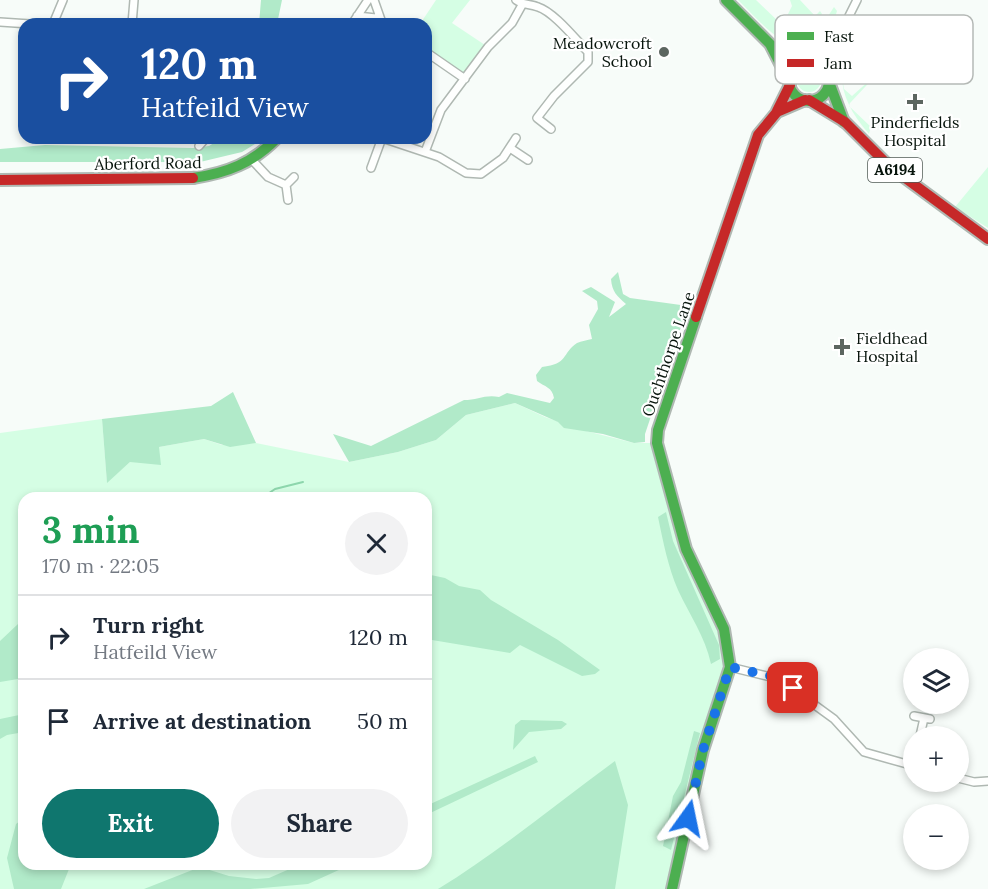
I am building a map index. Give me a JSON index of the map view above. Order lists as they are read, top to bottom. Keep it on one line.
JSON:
{"streets":{"street":["Aberford Road","A6194","Ouchthorpe Lane"]},"crossings":[["A6194","Ouchthorpe Lane"]],"places":{"other":["Meadowcroft School"],"health":["Pinderfields Hospital","Fieldhead Hospital"]},"legend":["Fast","Jam"],"page":{"turn":["120 m","Hatfeild View"],"heading":["3 min","170 m · 22:05"],"list":[{"name":"Turn right","note":"Hatfeild View","value":"120 m"},{"name":"Arrive at destination","value":"50 m"}],"map_buttons":["+","−"],"buttons":["Exit","Share"]}}
